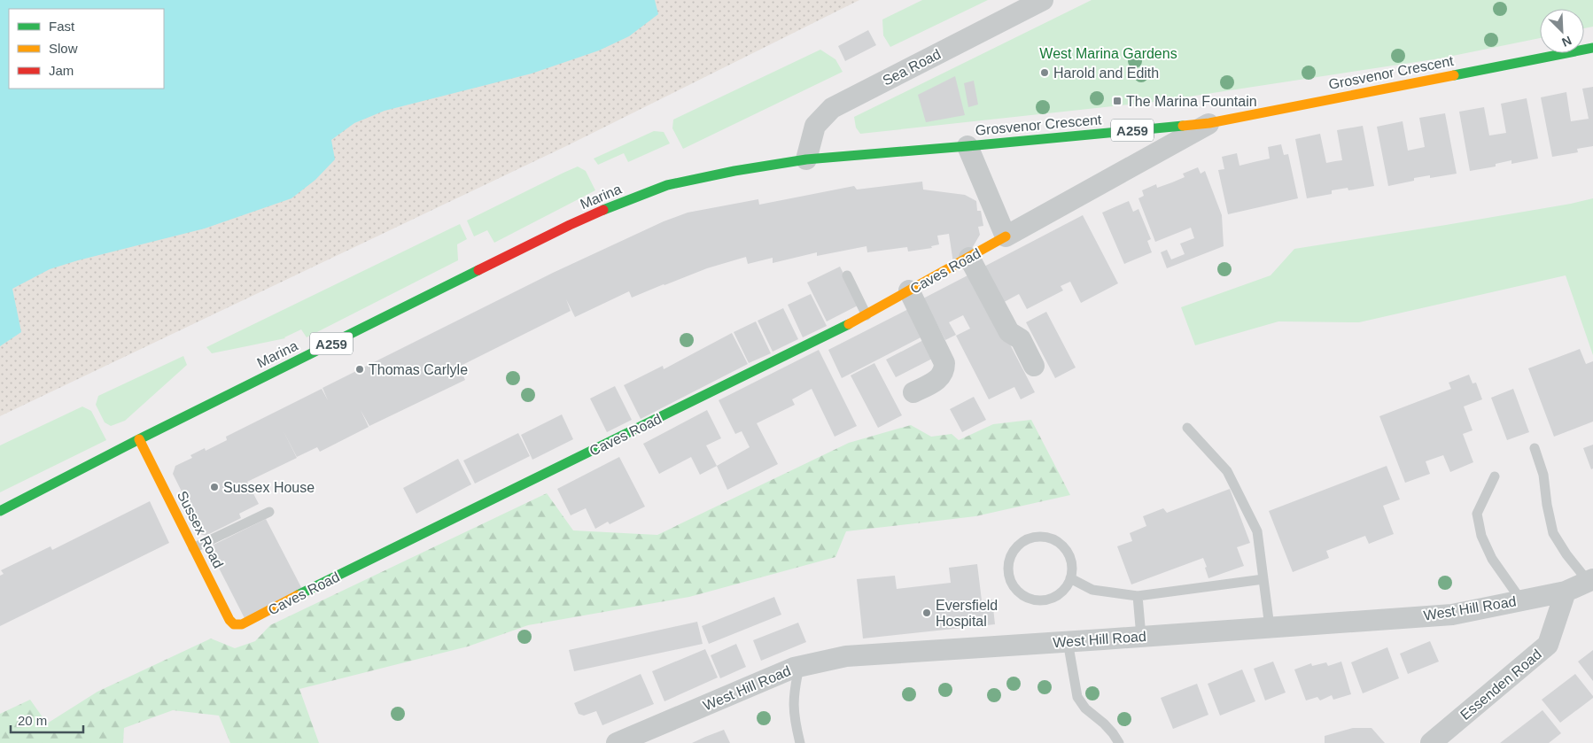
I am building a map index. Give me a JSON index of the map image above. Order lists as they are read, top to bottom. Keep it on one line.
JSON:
{"streets":{"main road":["Grosvenor Crescent","A259","Marina","Caves Road","Sussex Road"],"street":["Sea Road","West Hill Road","Essenden Road"]},"crossings":[["Sea Road","Grosvenor Crescent"],["Grosvenor Crescent","Marina"],["Grosvenor Crescent","Caves Road"],["Marina","Sussex Road"],["Caves Road","Sussex Road"],["West Hill Road","Essenden Road"]],"parks":["West Marina Gardens"],"places":{"other":["Harold and Edith","Thomas Carlyle","Sussex House","Eversfield Hospital"],"transit":["The Marina Fountain"]},"legend":["Fast","Slow","Jam"],"scale_bar":"20 m","north":"bottom right"}
